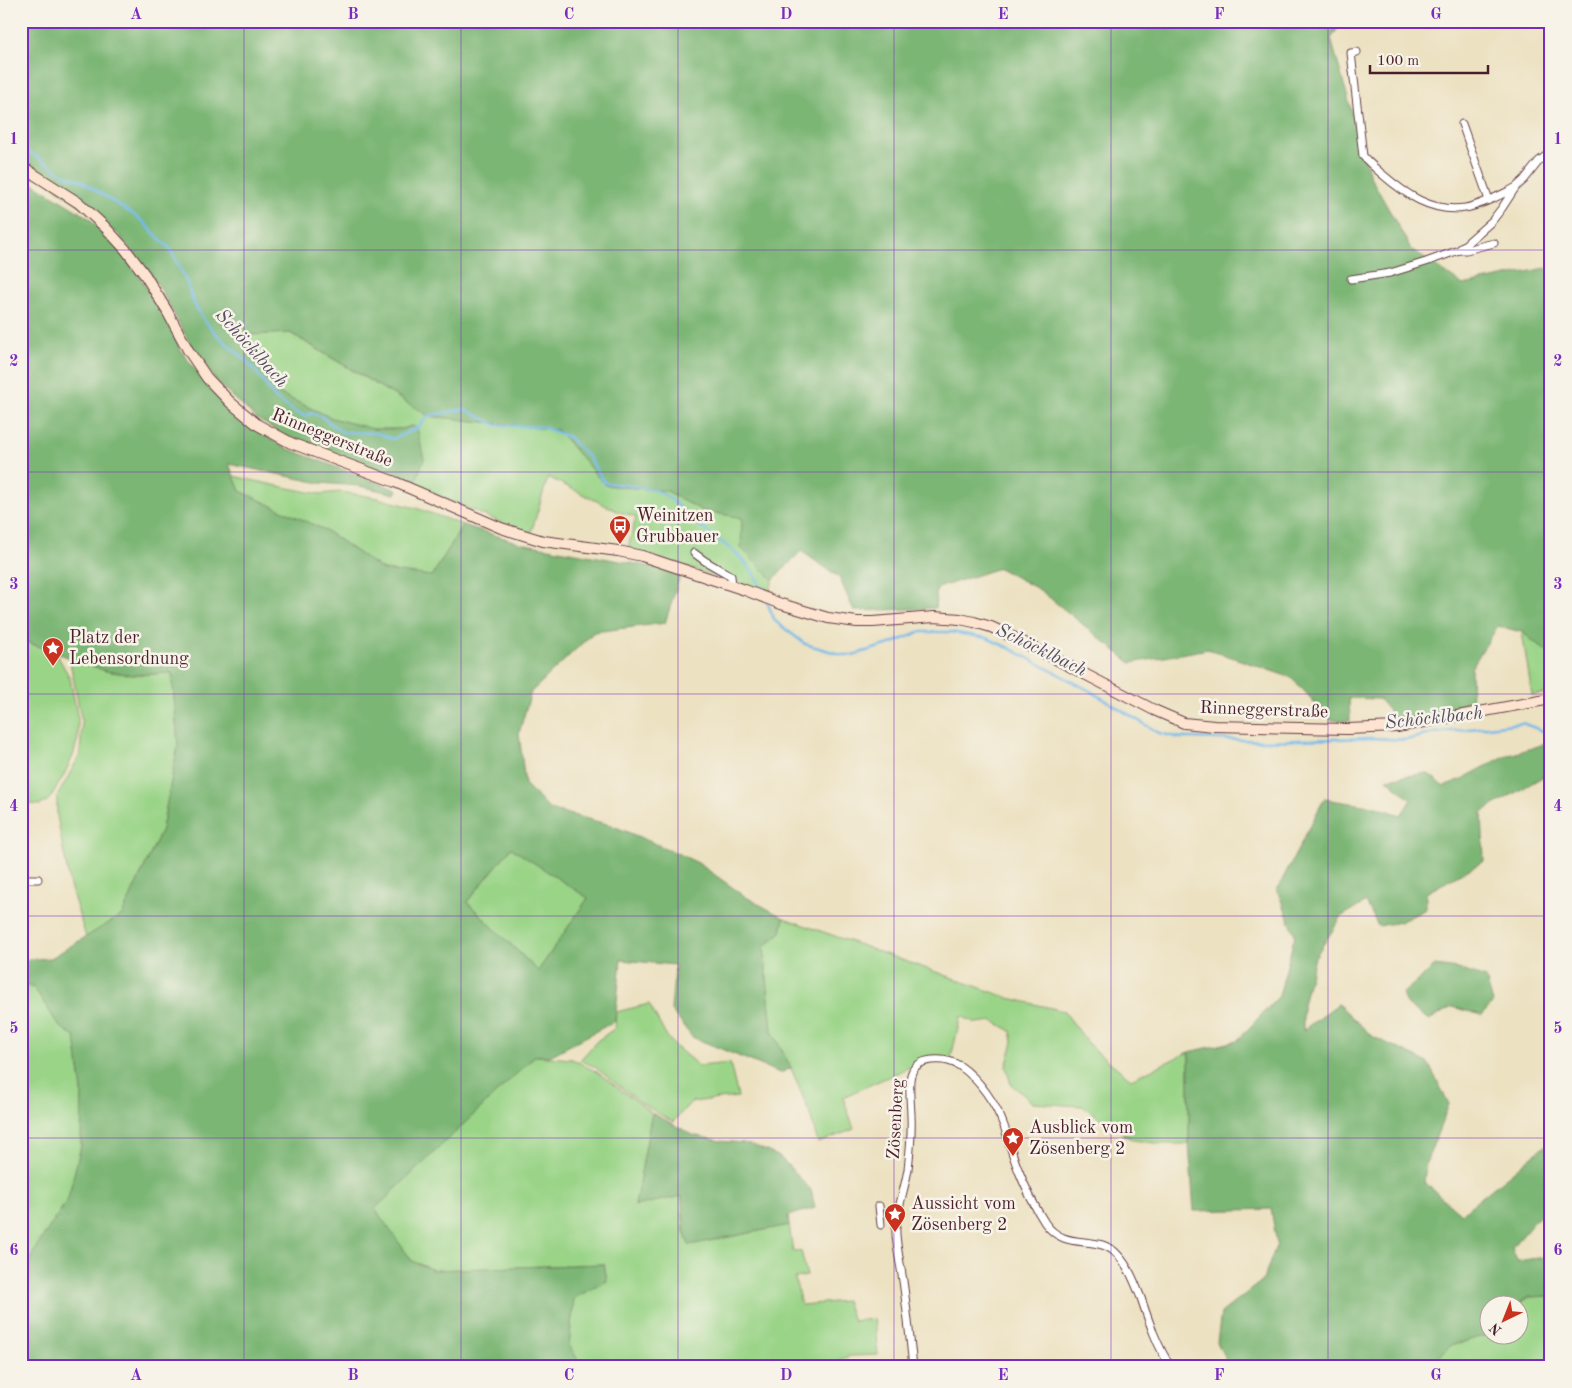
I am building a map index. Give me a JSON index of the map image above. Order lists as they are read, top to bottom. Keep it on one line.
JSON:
{"streets":{"main road":["Rinneggerstraße"],"street":["Zösenberg"]},"water":["Schöcklbach"],"places":{"bus stop":["Weinitzen Grubbauer"],"place":["Platz der Lebensordnung","Ausblick vom Zösenberg 2","Aussicht vom Zösenberg 2"]},"scale_bar":"100 m","north":"bottom left","grid":{"columns":["A","B","C","D","E","F","G"],"rows":["1","2","3","4","5","6"]}}
